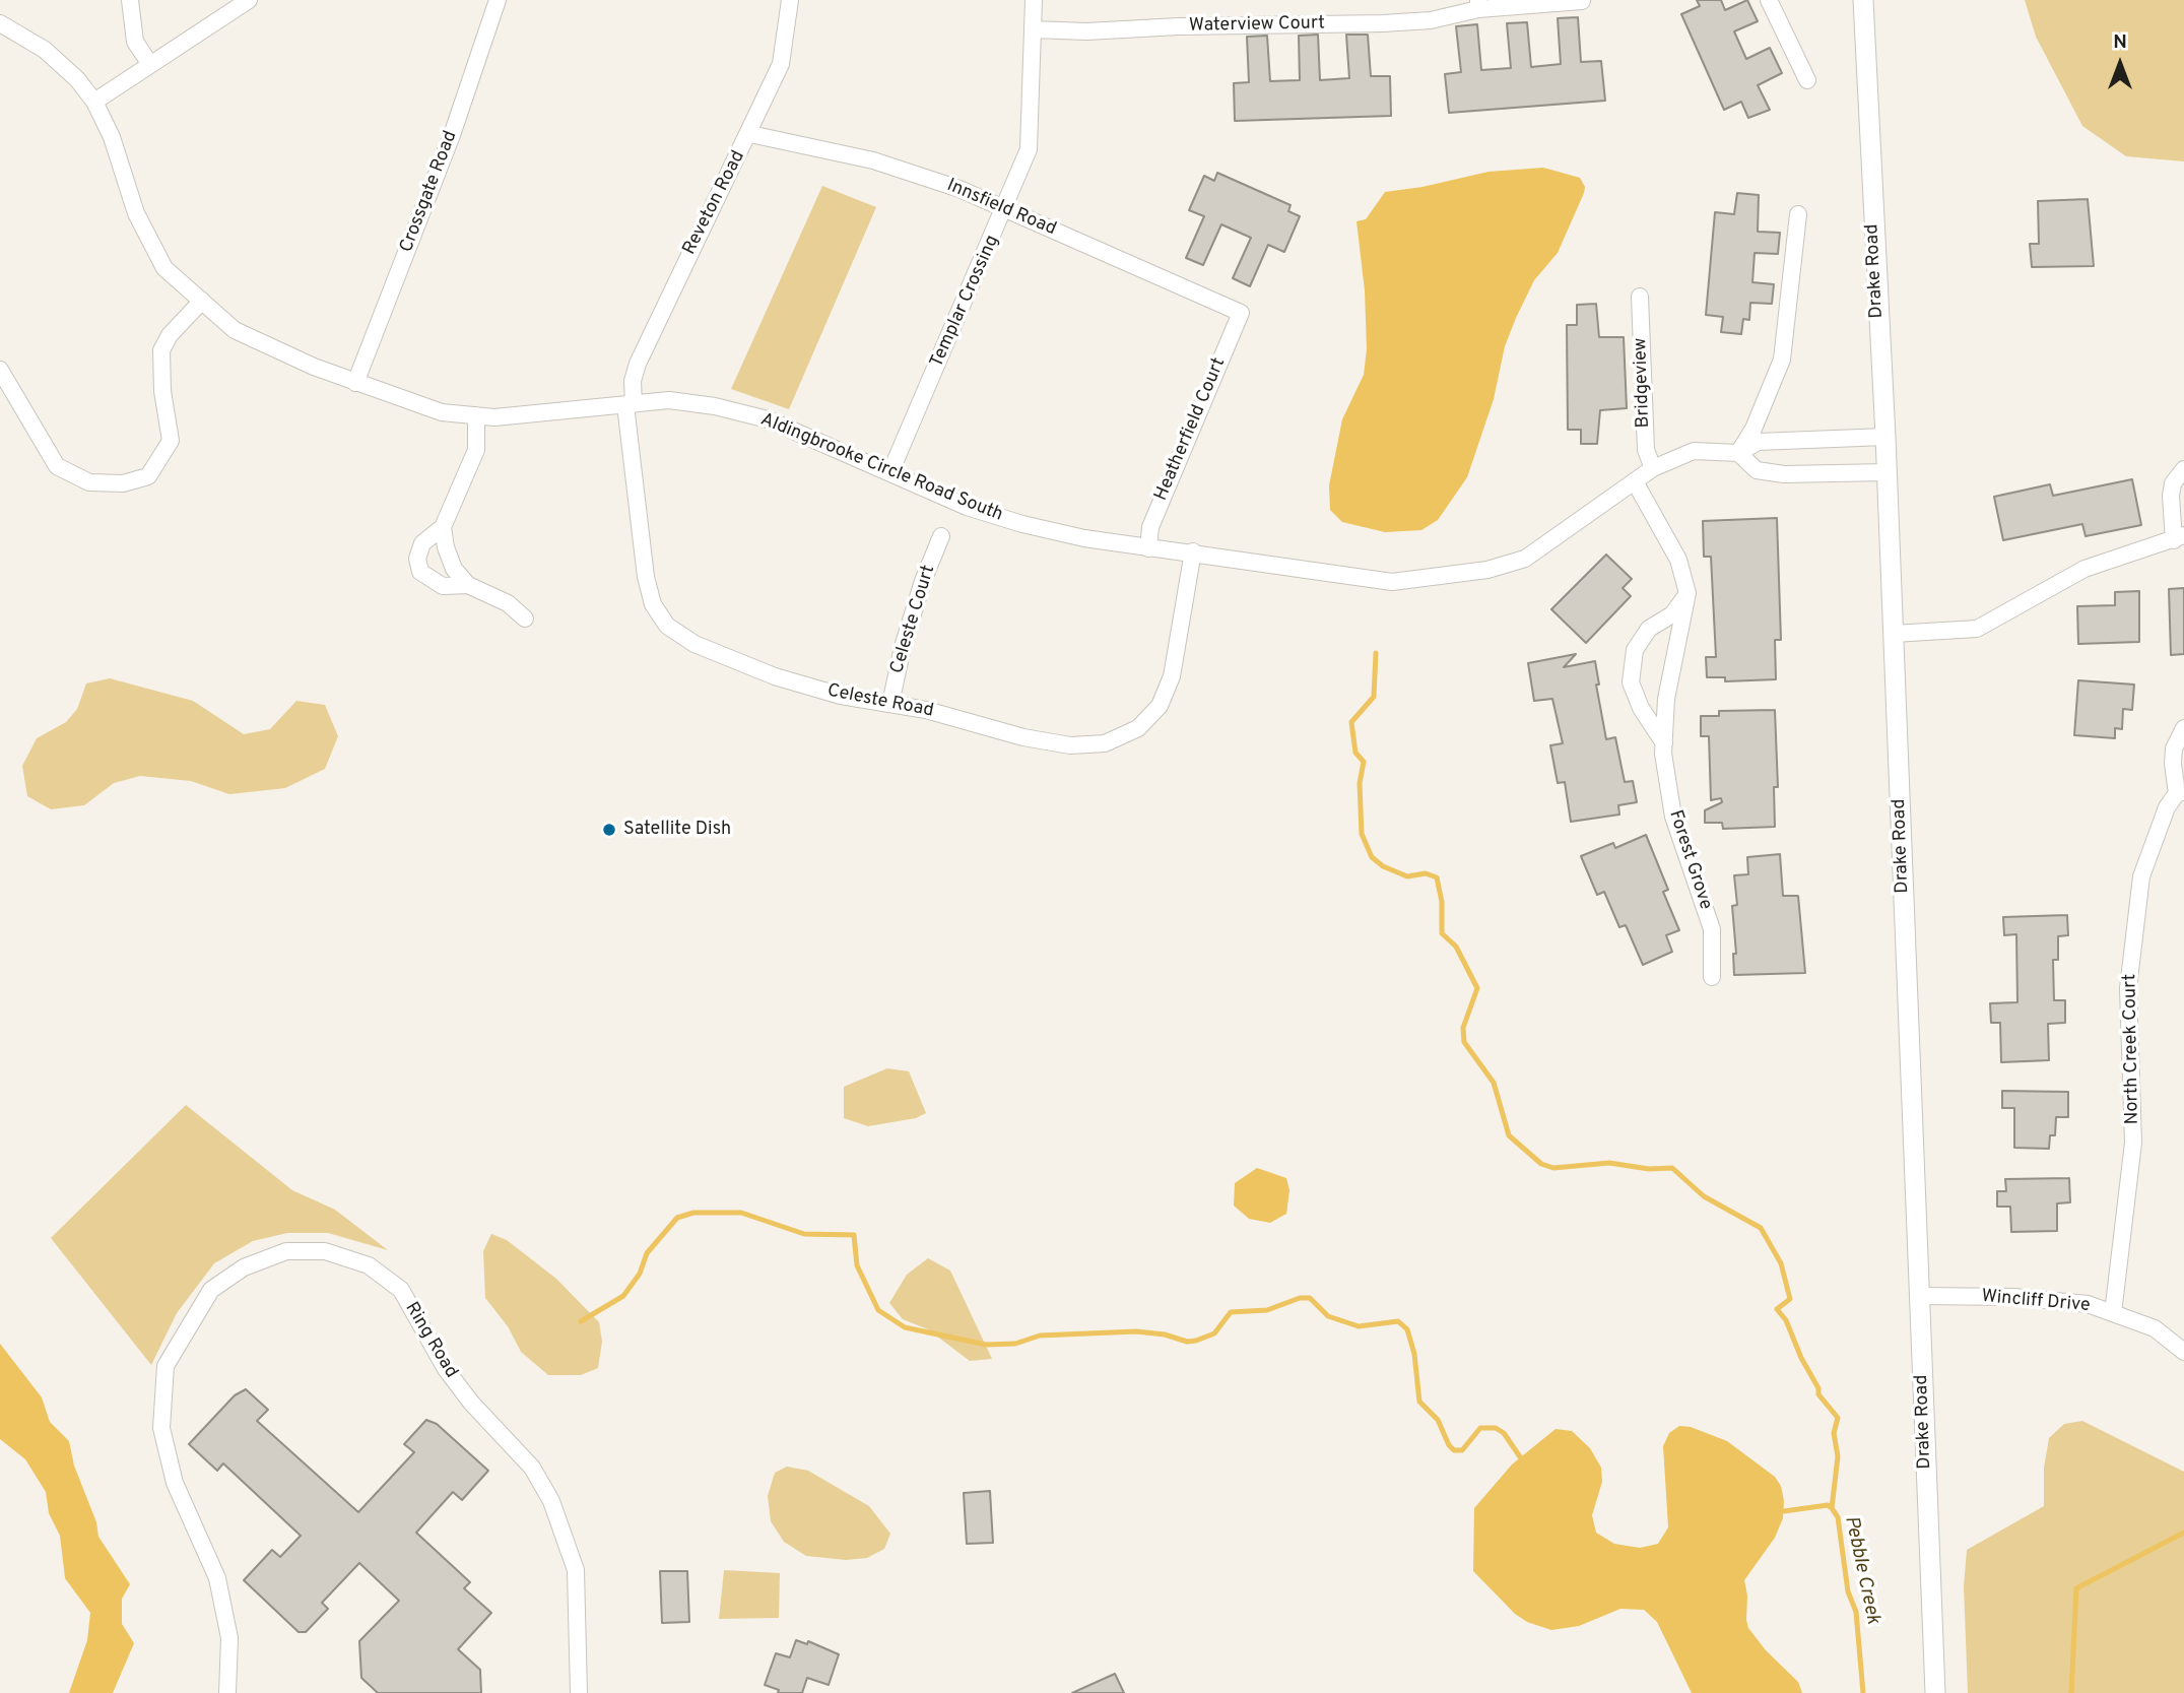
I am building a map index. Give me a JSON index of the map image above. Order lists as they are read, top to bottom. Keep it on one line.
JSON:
{"streets":{"street":["Waterview Court","Crossgate Road","Reveton Road","Innsfield Road","Drake Road","Templar Crossing","Bridgeview","Heatherfield Court","Aldingbrooke Circle Road South","Celeste Court","Celeste Road","Forest Grove","North Creek Court","Wincliff Drive","Ring Road"]},"crossings":[["Waterview Court","Templar Crossing"],["Crossgate Road","Aldingbrooke Circle Road South"],["Reveton Road","Innsfield Road"],["Reveton Road","Aldingbrooke Circle Road South"],["Reveton Road","Celeste Road"],["Innsfield Road","Templar Crossing"],["Innsfield Road","Heatherfield Court"],["Drake Road","Aldingbrooke Circle Road South"],["Drake Road","Wincliff Drive"],["Templar Crossing","Aldingbrooke Circle Road South"],["Bridgeview","Aldingbrooke Circle Road South"],["Heatherfield Court","Aldingbrooke Circle Road South"],["Aldingbrooke Circle Road South","Celeste Road"],["Aldingbrooke Circle Road South","Forest Grove"],["Celeste Court","Celeste Road"],["North Creek Court","Wincliff Drive"]],"water":["Pebble Creek"],"places":["Satellite Dish"],"north":"top"}
